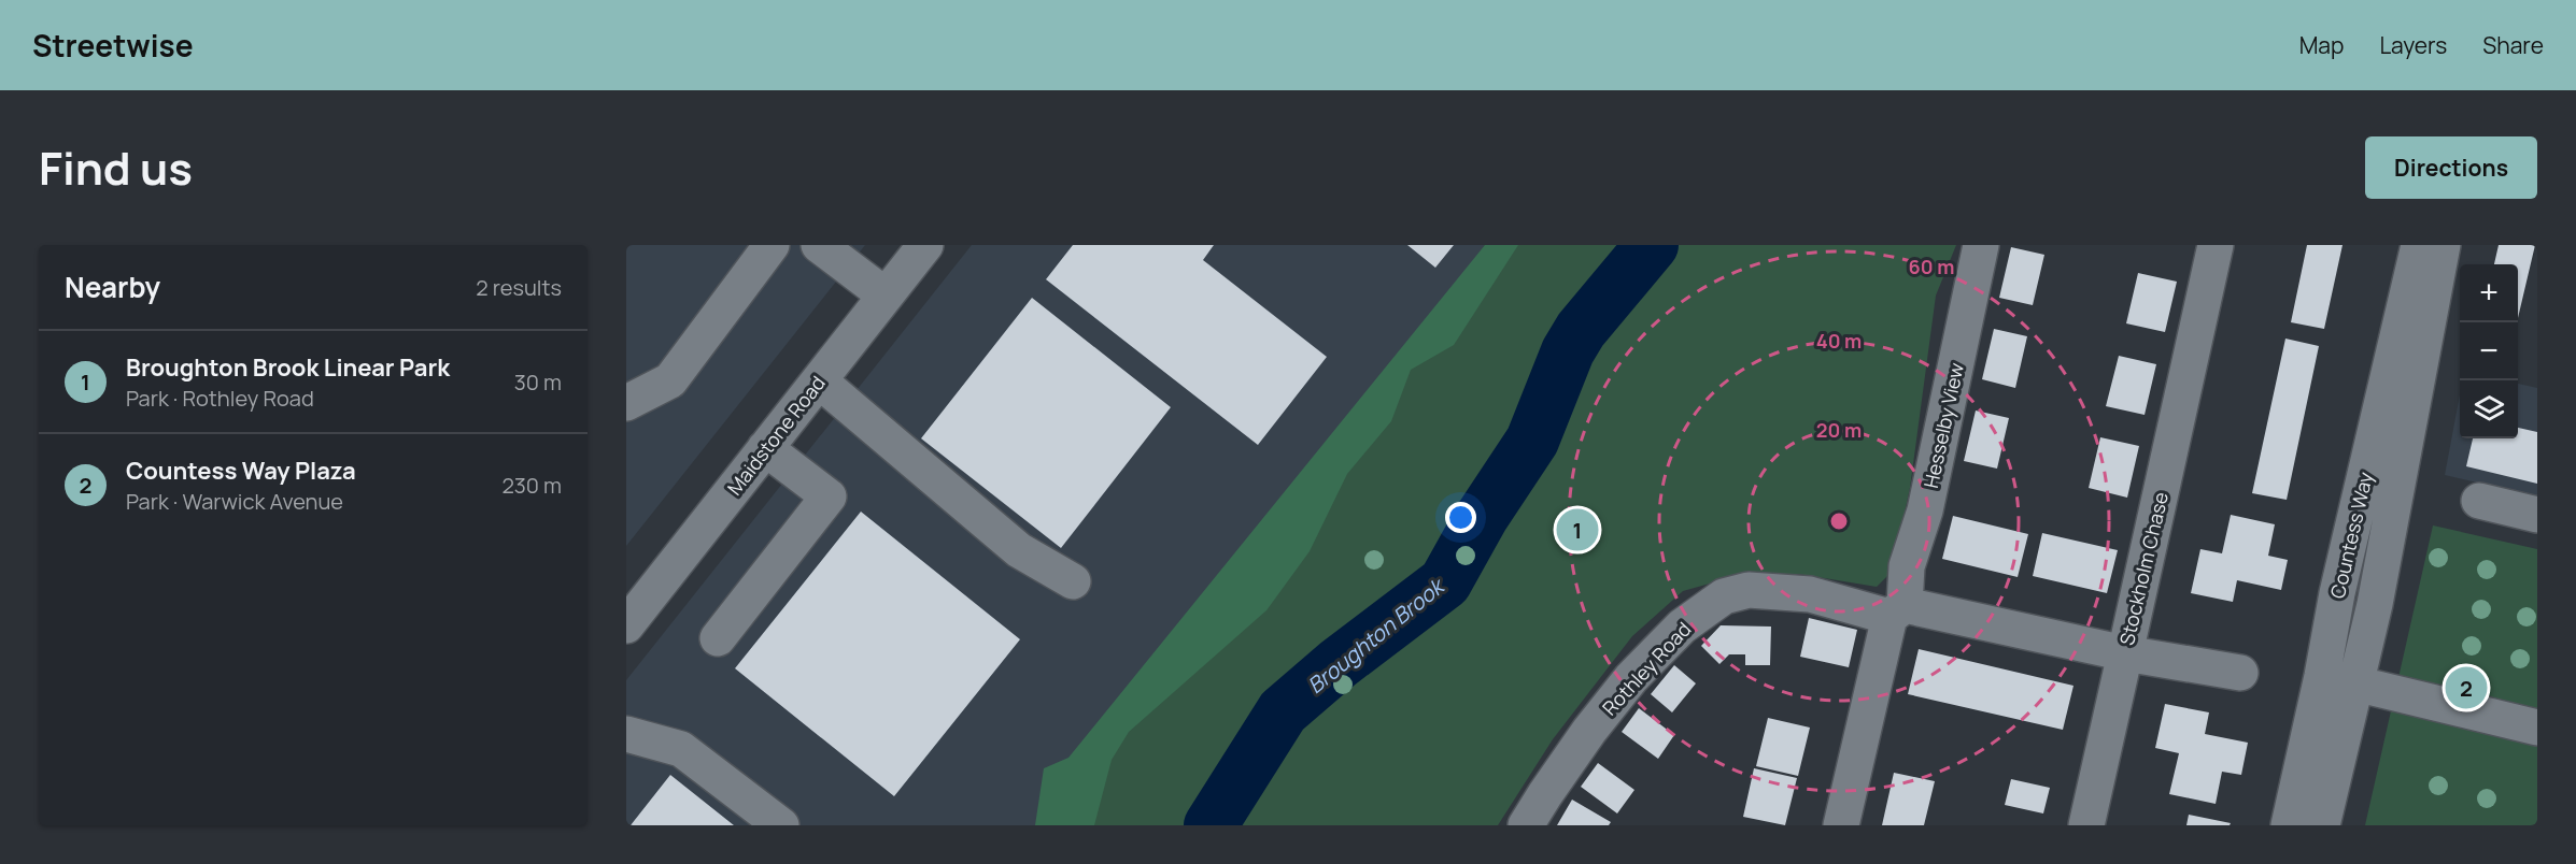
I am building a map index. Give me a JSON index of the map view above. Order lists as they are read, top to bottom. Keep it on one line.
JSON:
{"streets":{"street":["Hesselby View","Maidstone Road","Countess Way","Stockholm Chase","Rothley Road"]},"crossings":[["Hesselby View","Stockholm Chase"],["Hesselby View","Rothley Road"],["Stockholm Chase","Rothley Road"]],"water":["Broughton Brook"],"page":{"header":"Streetwise","nav":["Map","Layers","Share"],"title":"Find us","buttons":"Directions","heading":["Nearby","2 results"],"map_buttons":["+","−"],"list":[{"mark":"1","name":"Broughton Brook Linear Park","note":"Park · Rothley Road","value":"30 m"},{"mark":"2","name":"Countess Way Plaza","note":"Park · Warwick Avenue","value":"230 m"}],"pins":["1","2"]},"rings":["60 m","40 m","20 m"]}
